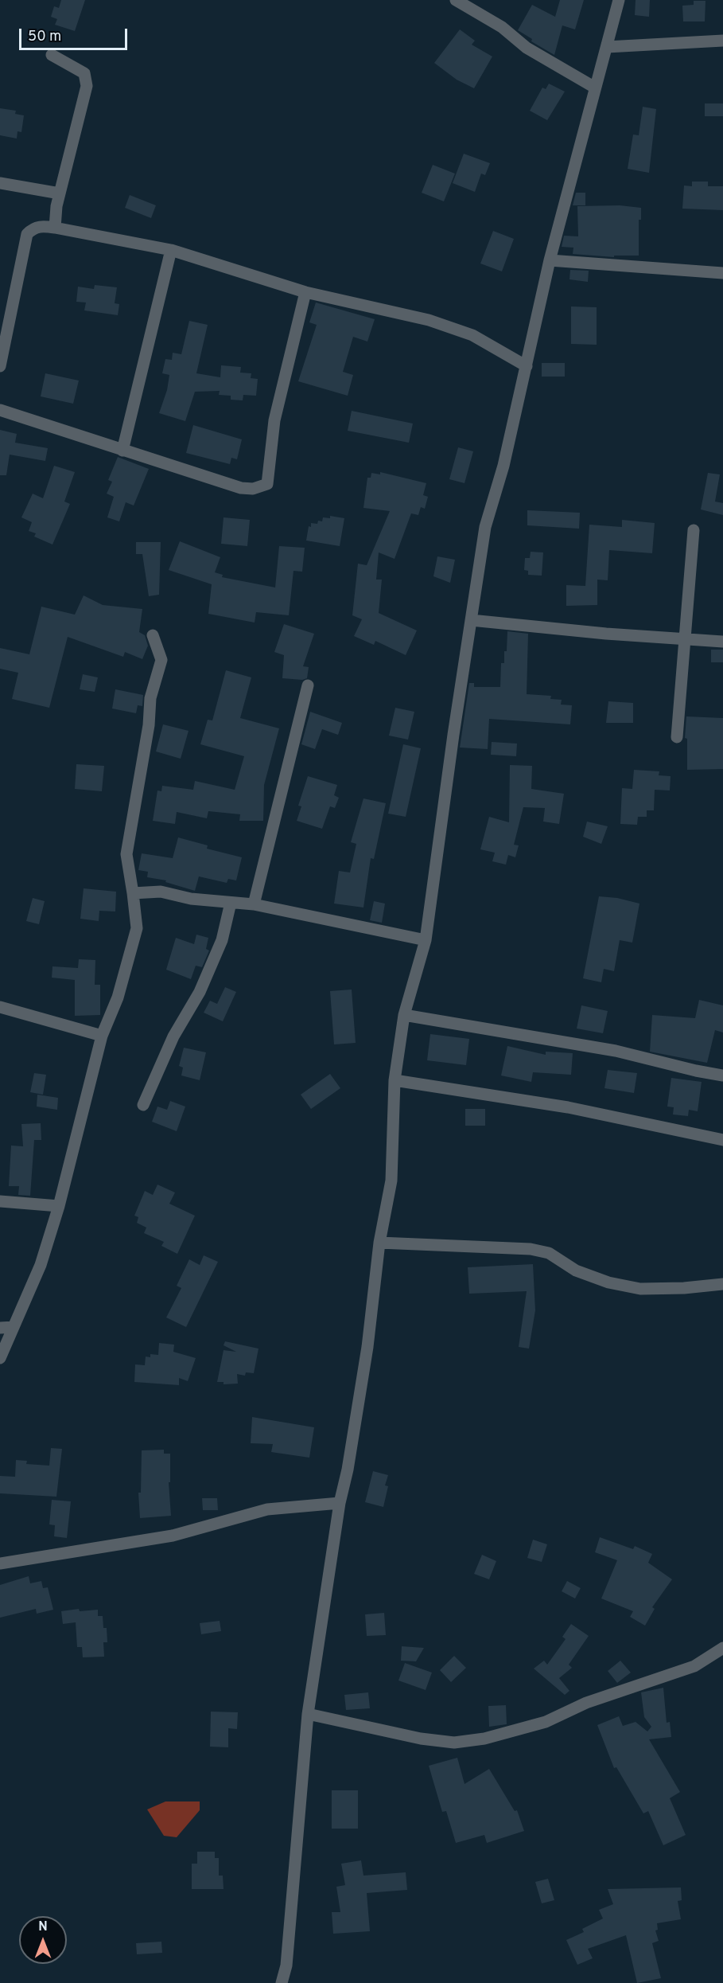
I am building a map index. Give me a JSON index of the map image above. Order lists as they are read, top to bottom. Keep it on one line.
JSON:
{"scale_bar":"50 m","north":"top"}
